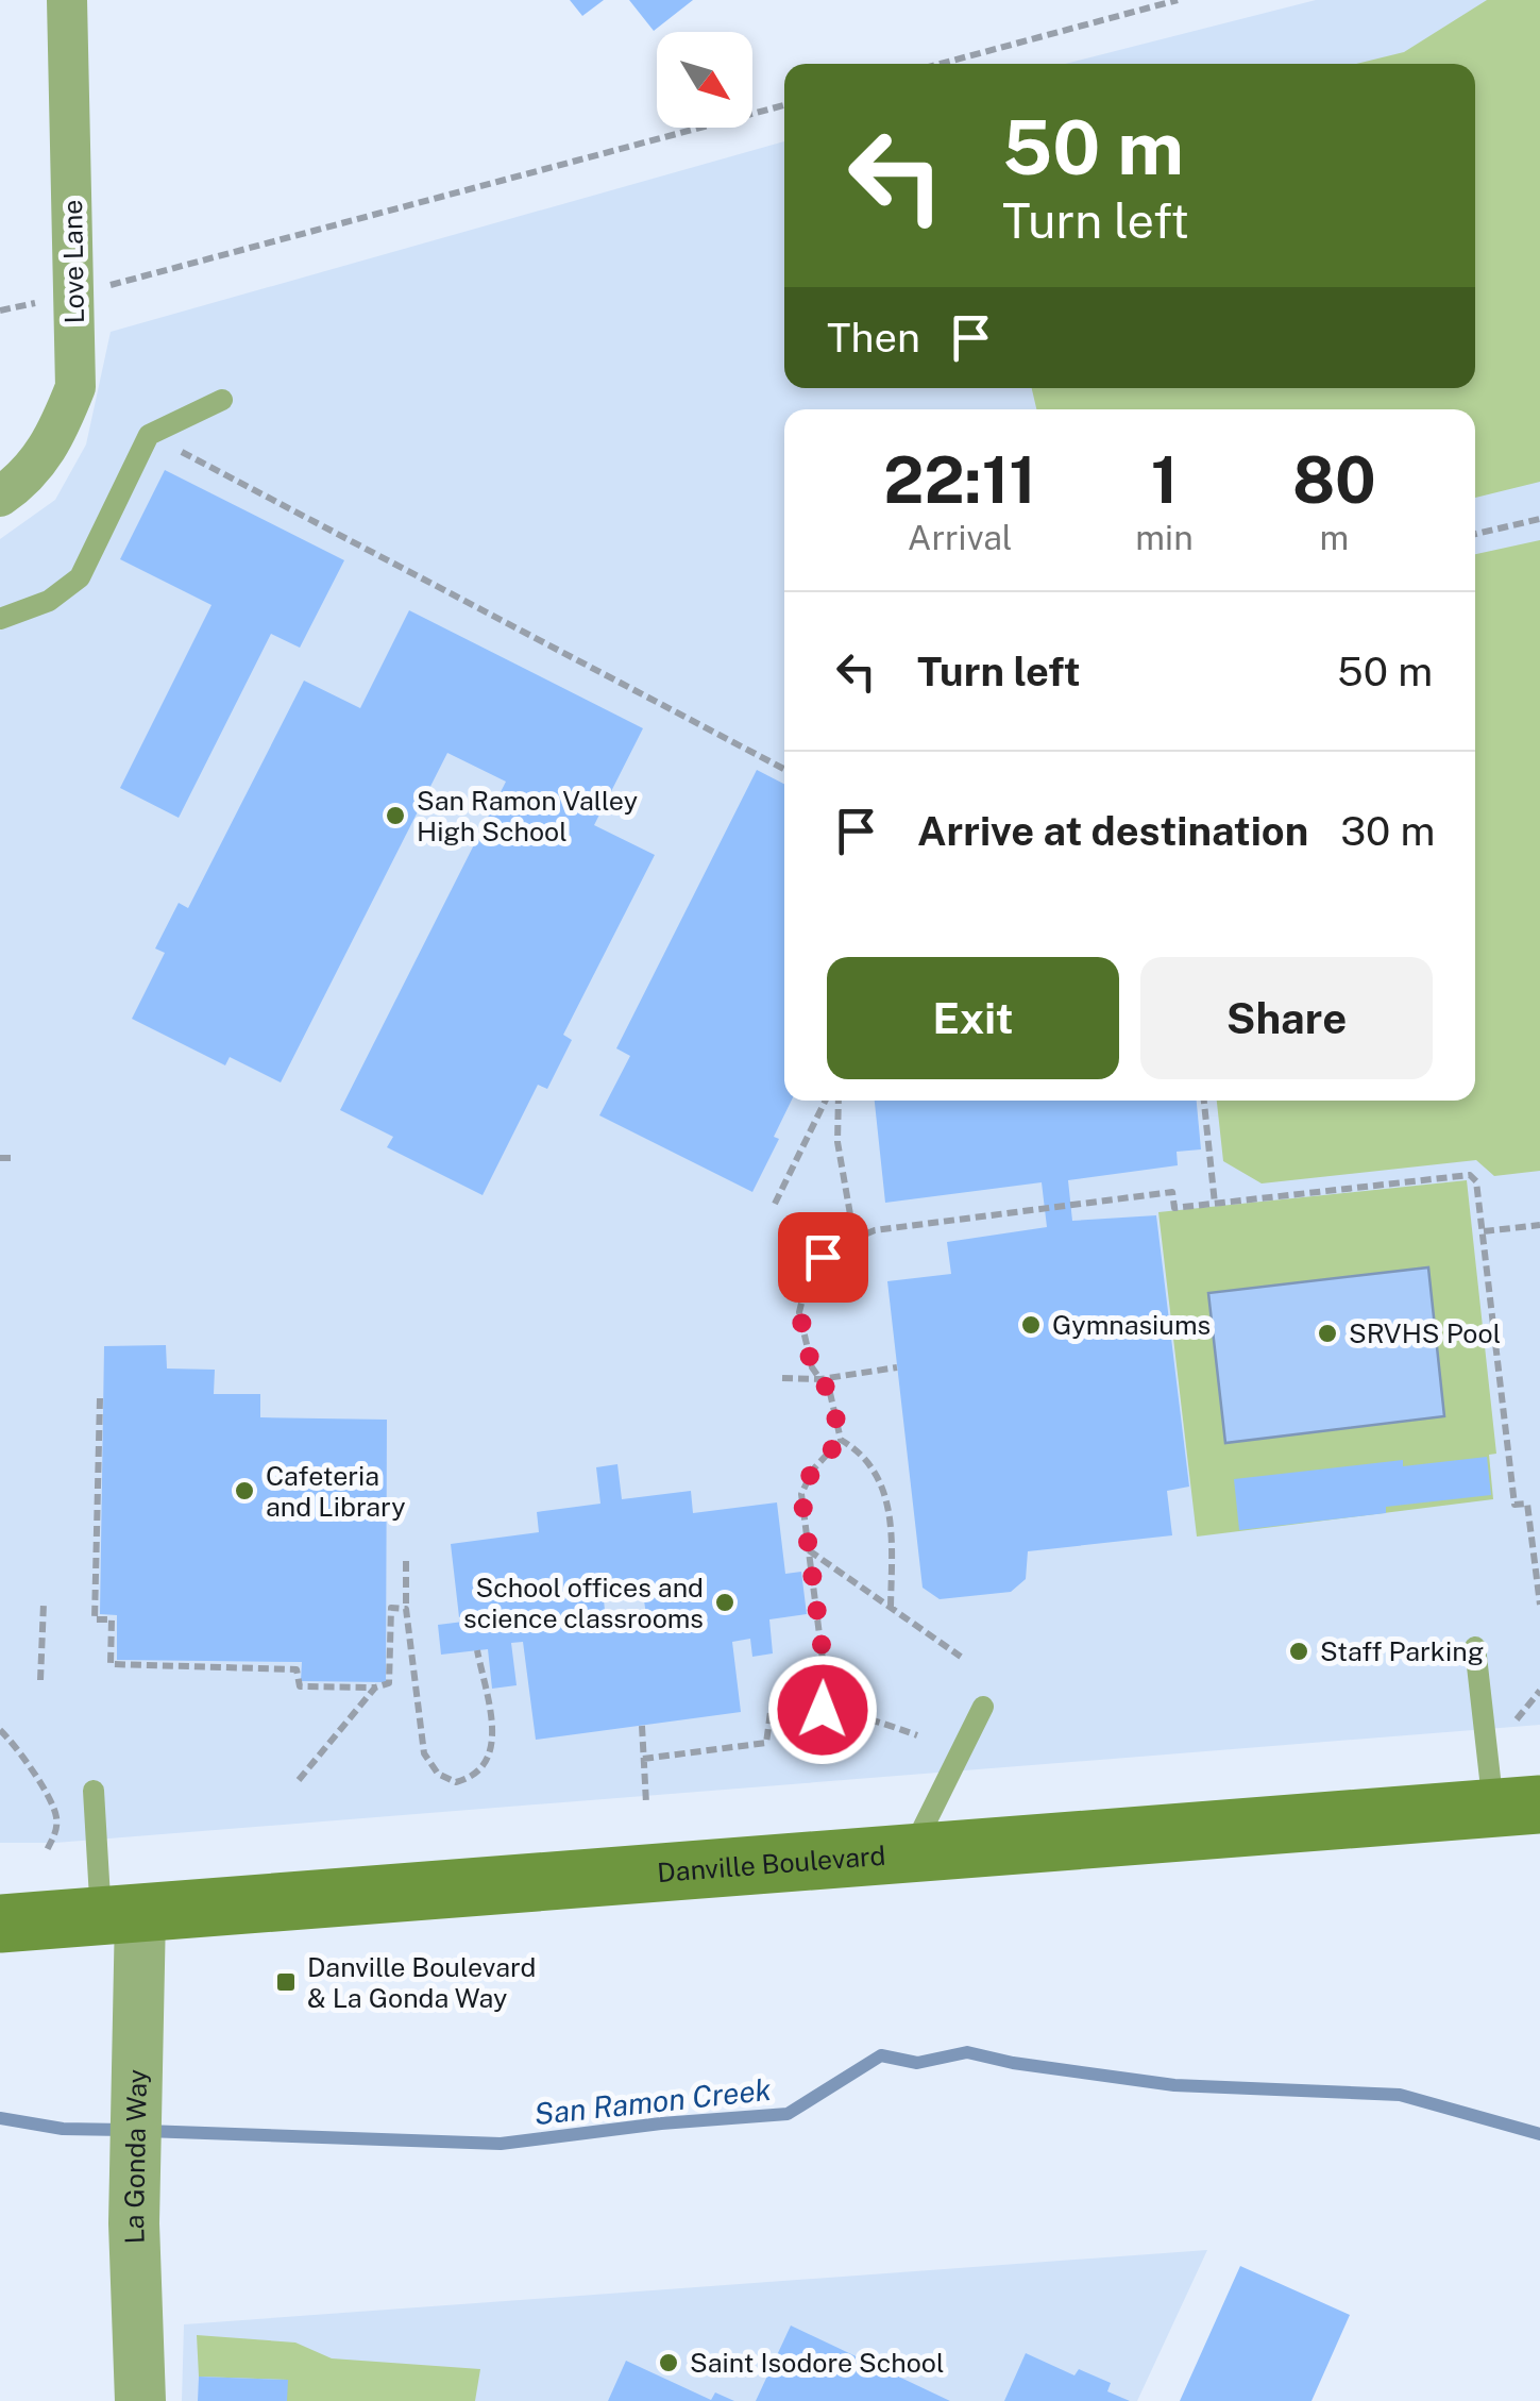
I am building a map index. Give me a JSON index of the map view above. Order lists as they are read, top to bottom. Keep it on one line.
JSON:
{"streets":{"main road":["Danville Boulevard"],"street":["Love Lane","La Gonda Way"]},"crossings":[["Danville Boulevard","La Gonda Way"]],"water":["San Ramon Creek"],"places":{"other":["San Ramon Valley High School","Gymnasiums","SRVHS Pool","Cafeteria and Library","School offices and science classrooms","Staff Parking","Saint Isodore School"],"transit":["Danville Boulevard & La Gonda Way"]},"north":"bottom right","page":{"turn":["50 m","Turn left"],"then":"Then","eta":["22:11","Arrival","1","min","80","m"],"list":[{"name":"Turn left","value":"50 m"},{"name":"Arrive at destination","value":"30 m"}],"buttons":["Exit","Share"]}}
